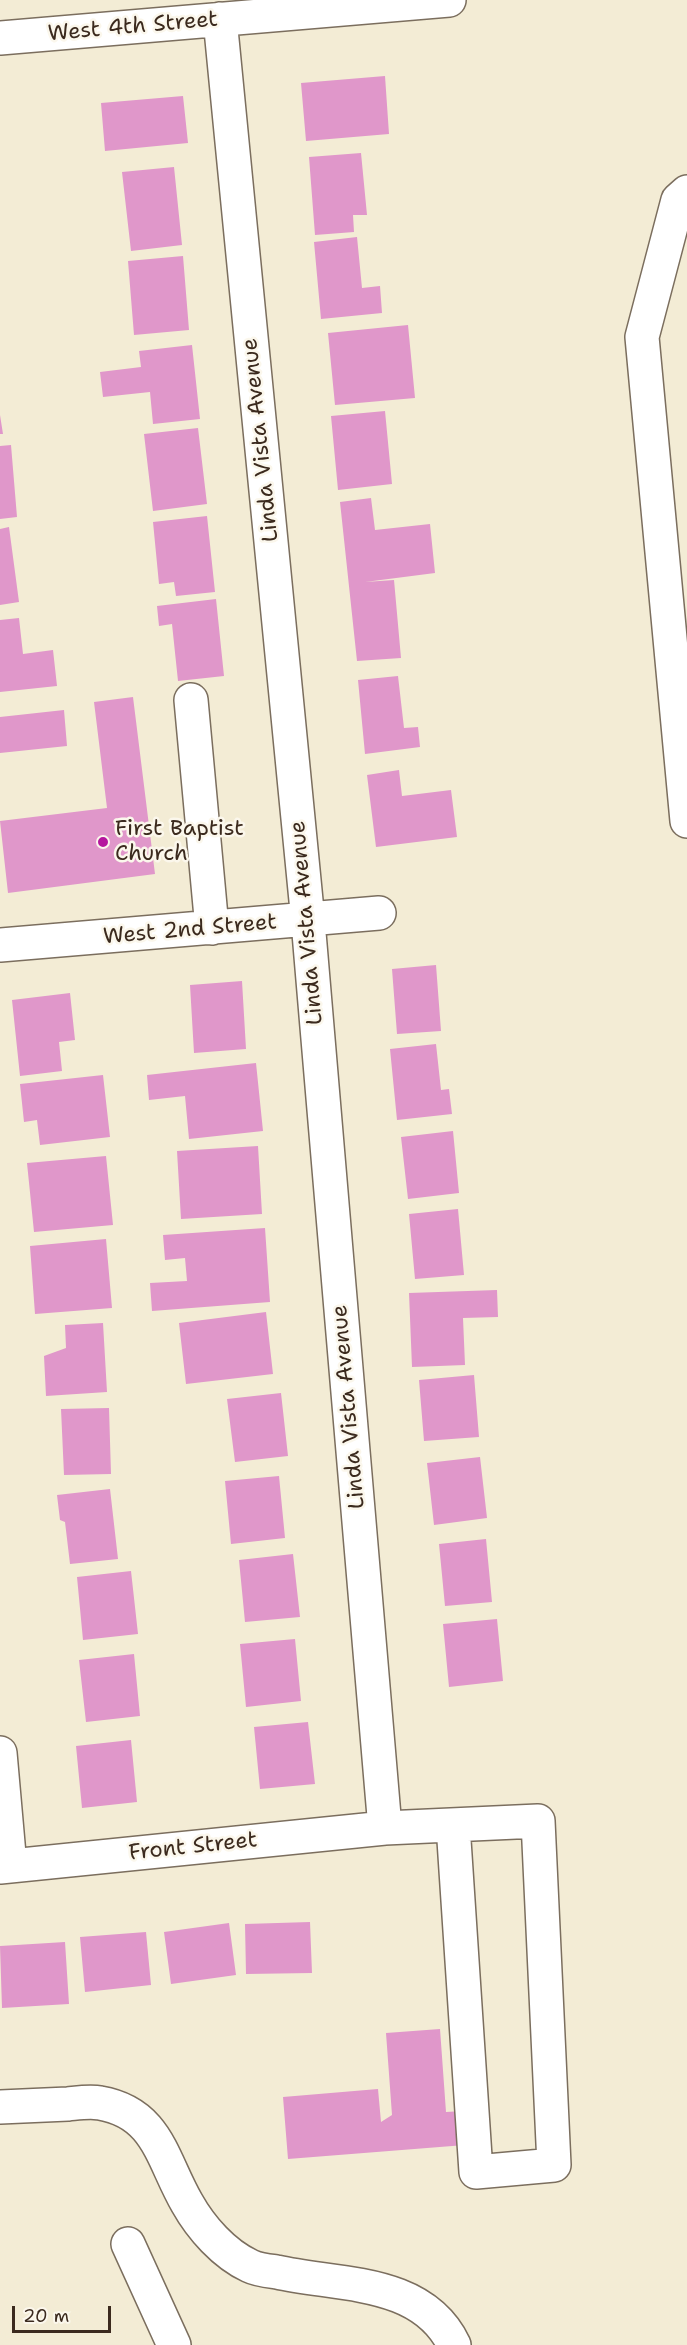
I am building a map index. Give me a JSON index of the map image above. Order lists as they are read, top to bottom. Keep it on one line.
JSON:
{"streets":{"street":["West 4th Street","Linda Vista Avenue","West 2nd Street","Front Street"]},"crossings":[["West 4th Street","Linda Vista Avenue"],["Linda Vista Avenue","West 2nd Street"],["Linda Vista Avenue","Front Street"]],"places":["First Baptist Church"],"scale_bar":"20 m"}
